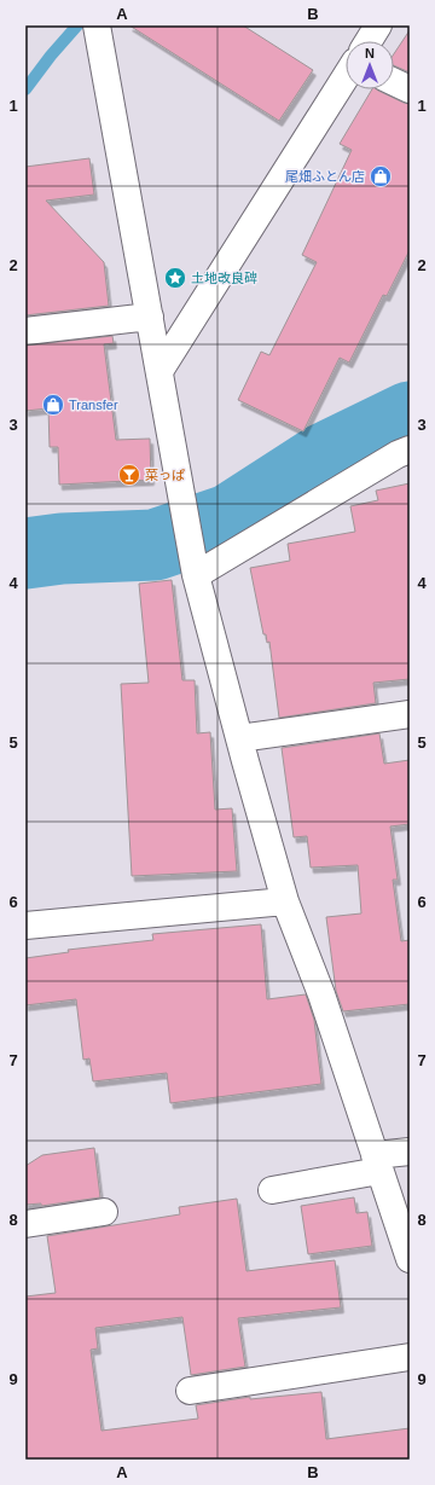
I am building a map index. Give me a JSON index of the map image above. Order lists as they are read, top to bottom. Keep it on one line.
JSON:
{"places":{"shop":["尾畑ふとん店","Transfer"],"place":["土地改良碑"],"bar":["菜っぱ"]},"north":"top","grid":{"columns":["A","B"],"rows":["1","2","3","4","5","6","7","8","9"]}}
